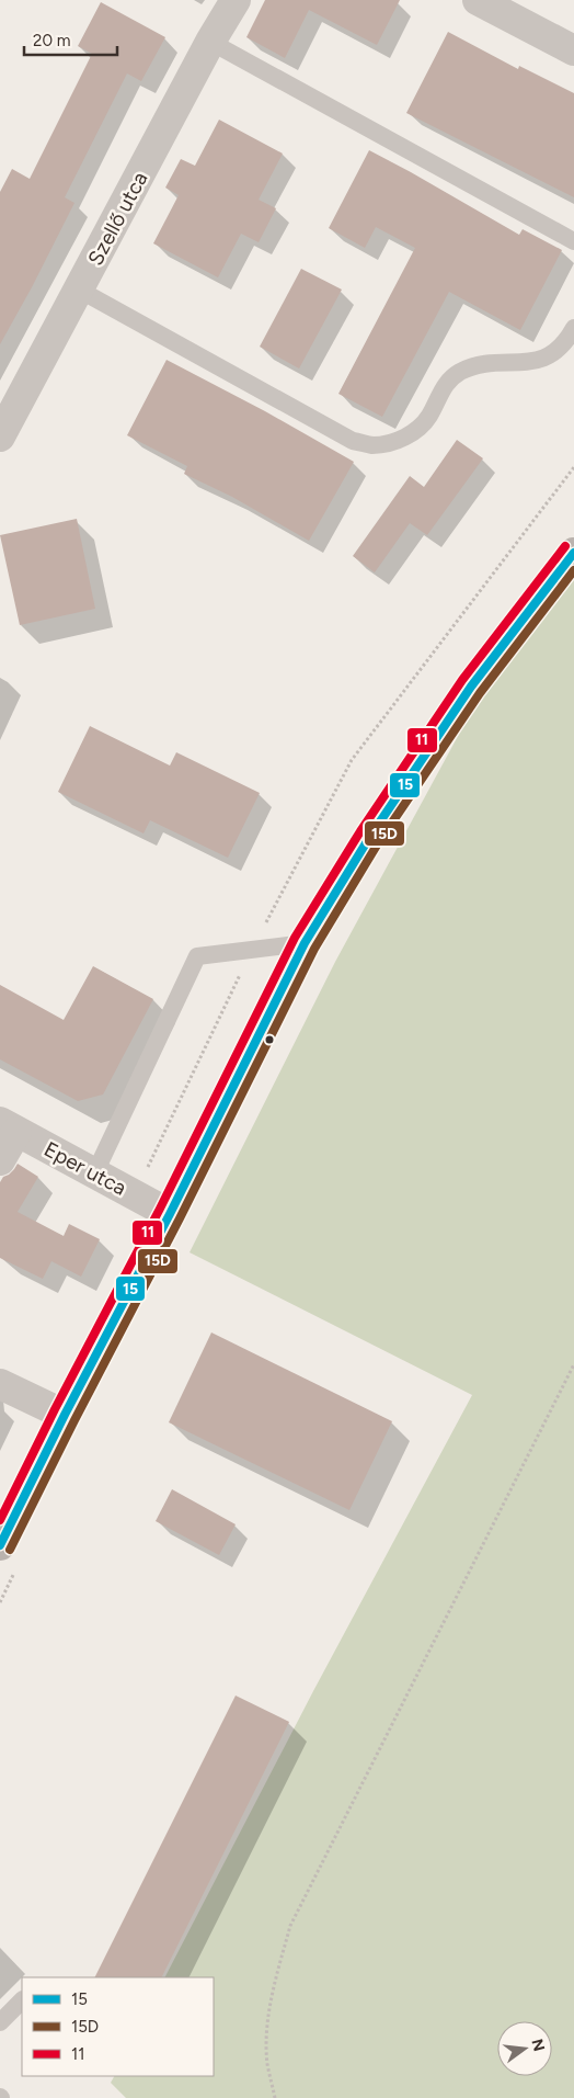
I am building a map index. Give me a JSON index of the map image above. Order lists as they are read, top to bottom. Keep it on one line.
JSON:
{"streets":{"street":["Szellő utca","Eper utca"]},"lines":["transit line 11","transit line 15","transit line 15D"],"legend":["15","15D","11"],"scale_bar":"20 m","north":"right"}
